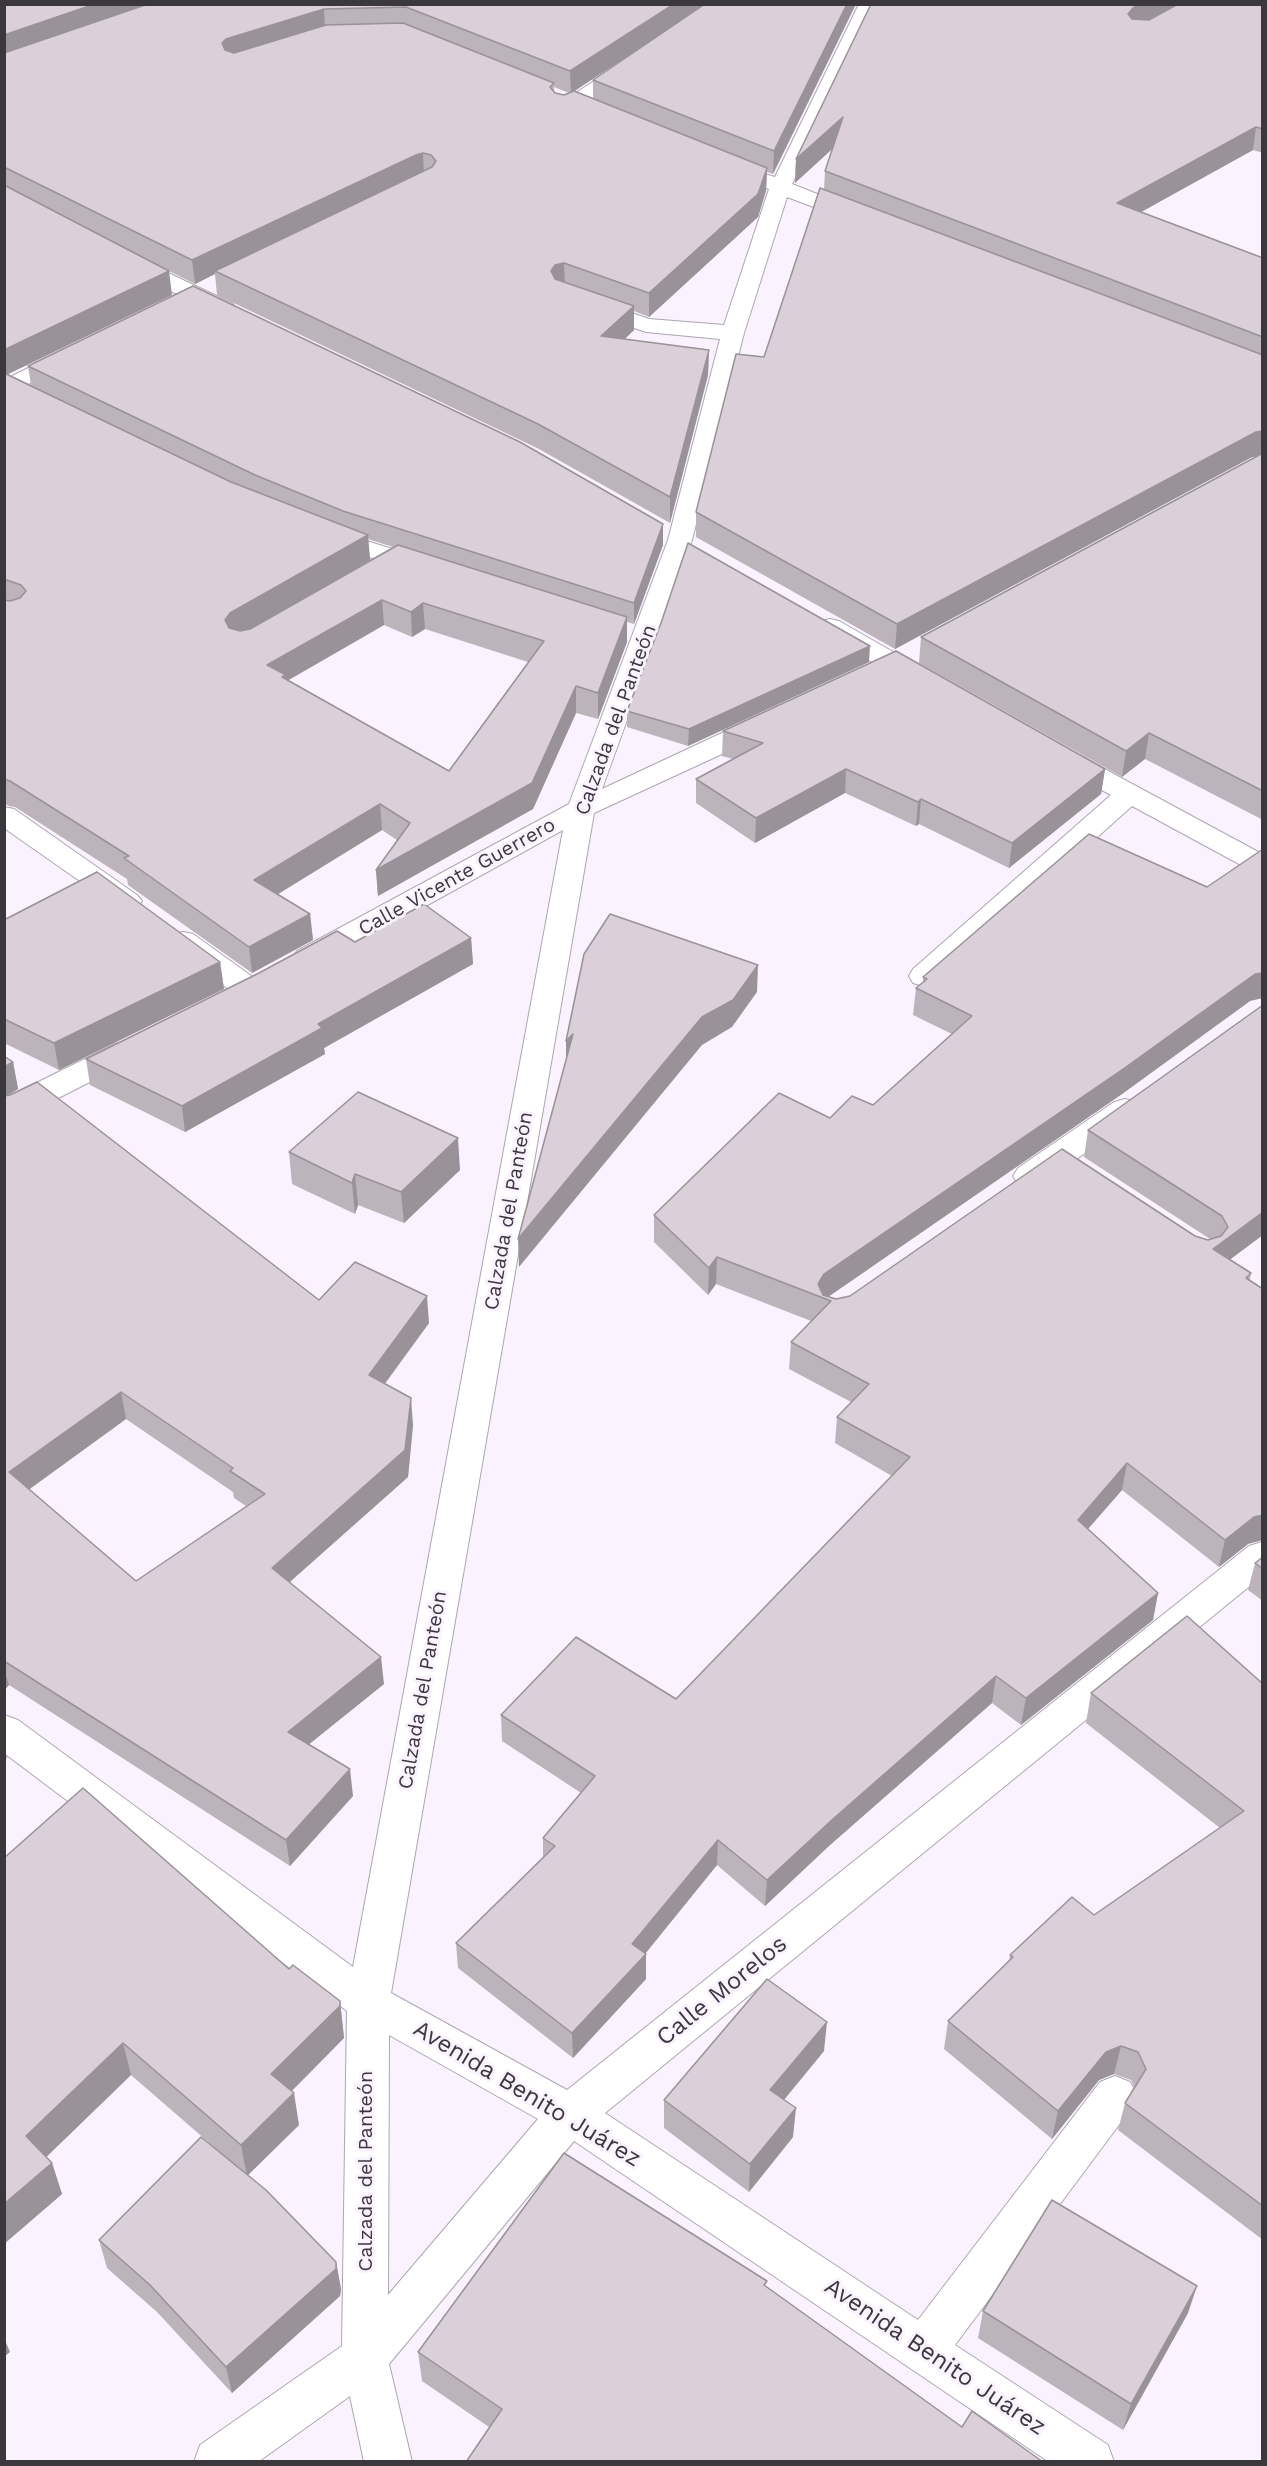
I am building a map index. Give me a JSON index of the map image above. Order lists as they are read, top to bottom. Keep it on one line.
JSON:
{"streets":{"street":["Calzada del Panteón","Calle Vicente Guerrero","Calle Morelos","Avenida Benito Juárez"]},"crossings":[["Calzada del Panteón","Calle Vicente Guerrero"],["Calzada del Panteón","Calle Morelos"],["Calzada del Panteón","Avenida Benito Juárez"],["Calle Morelos","Avenida Benito Juárez"]]}
